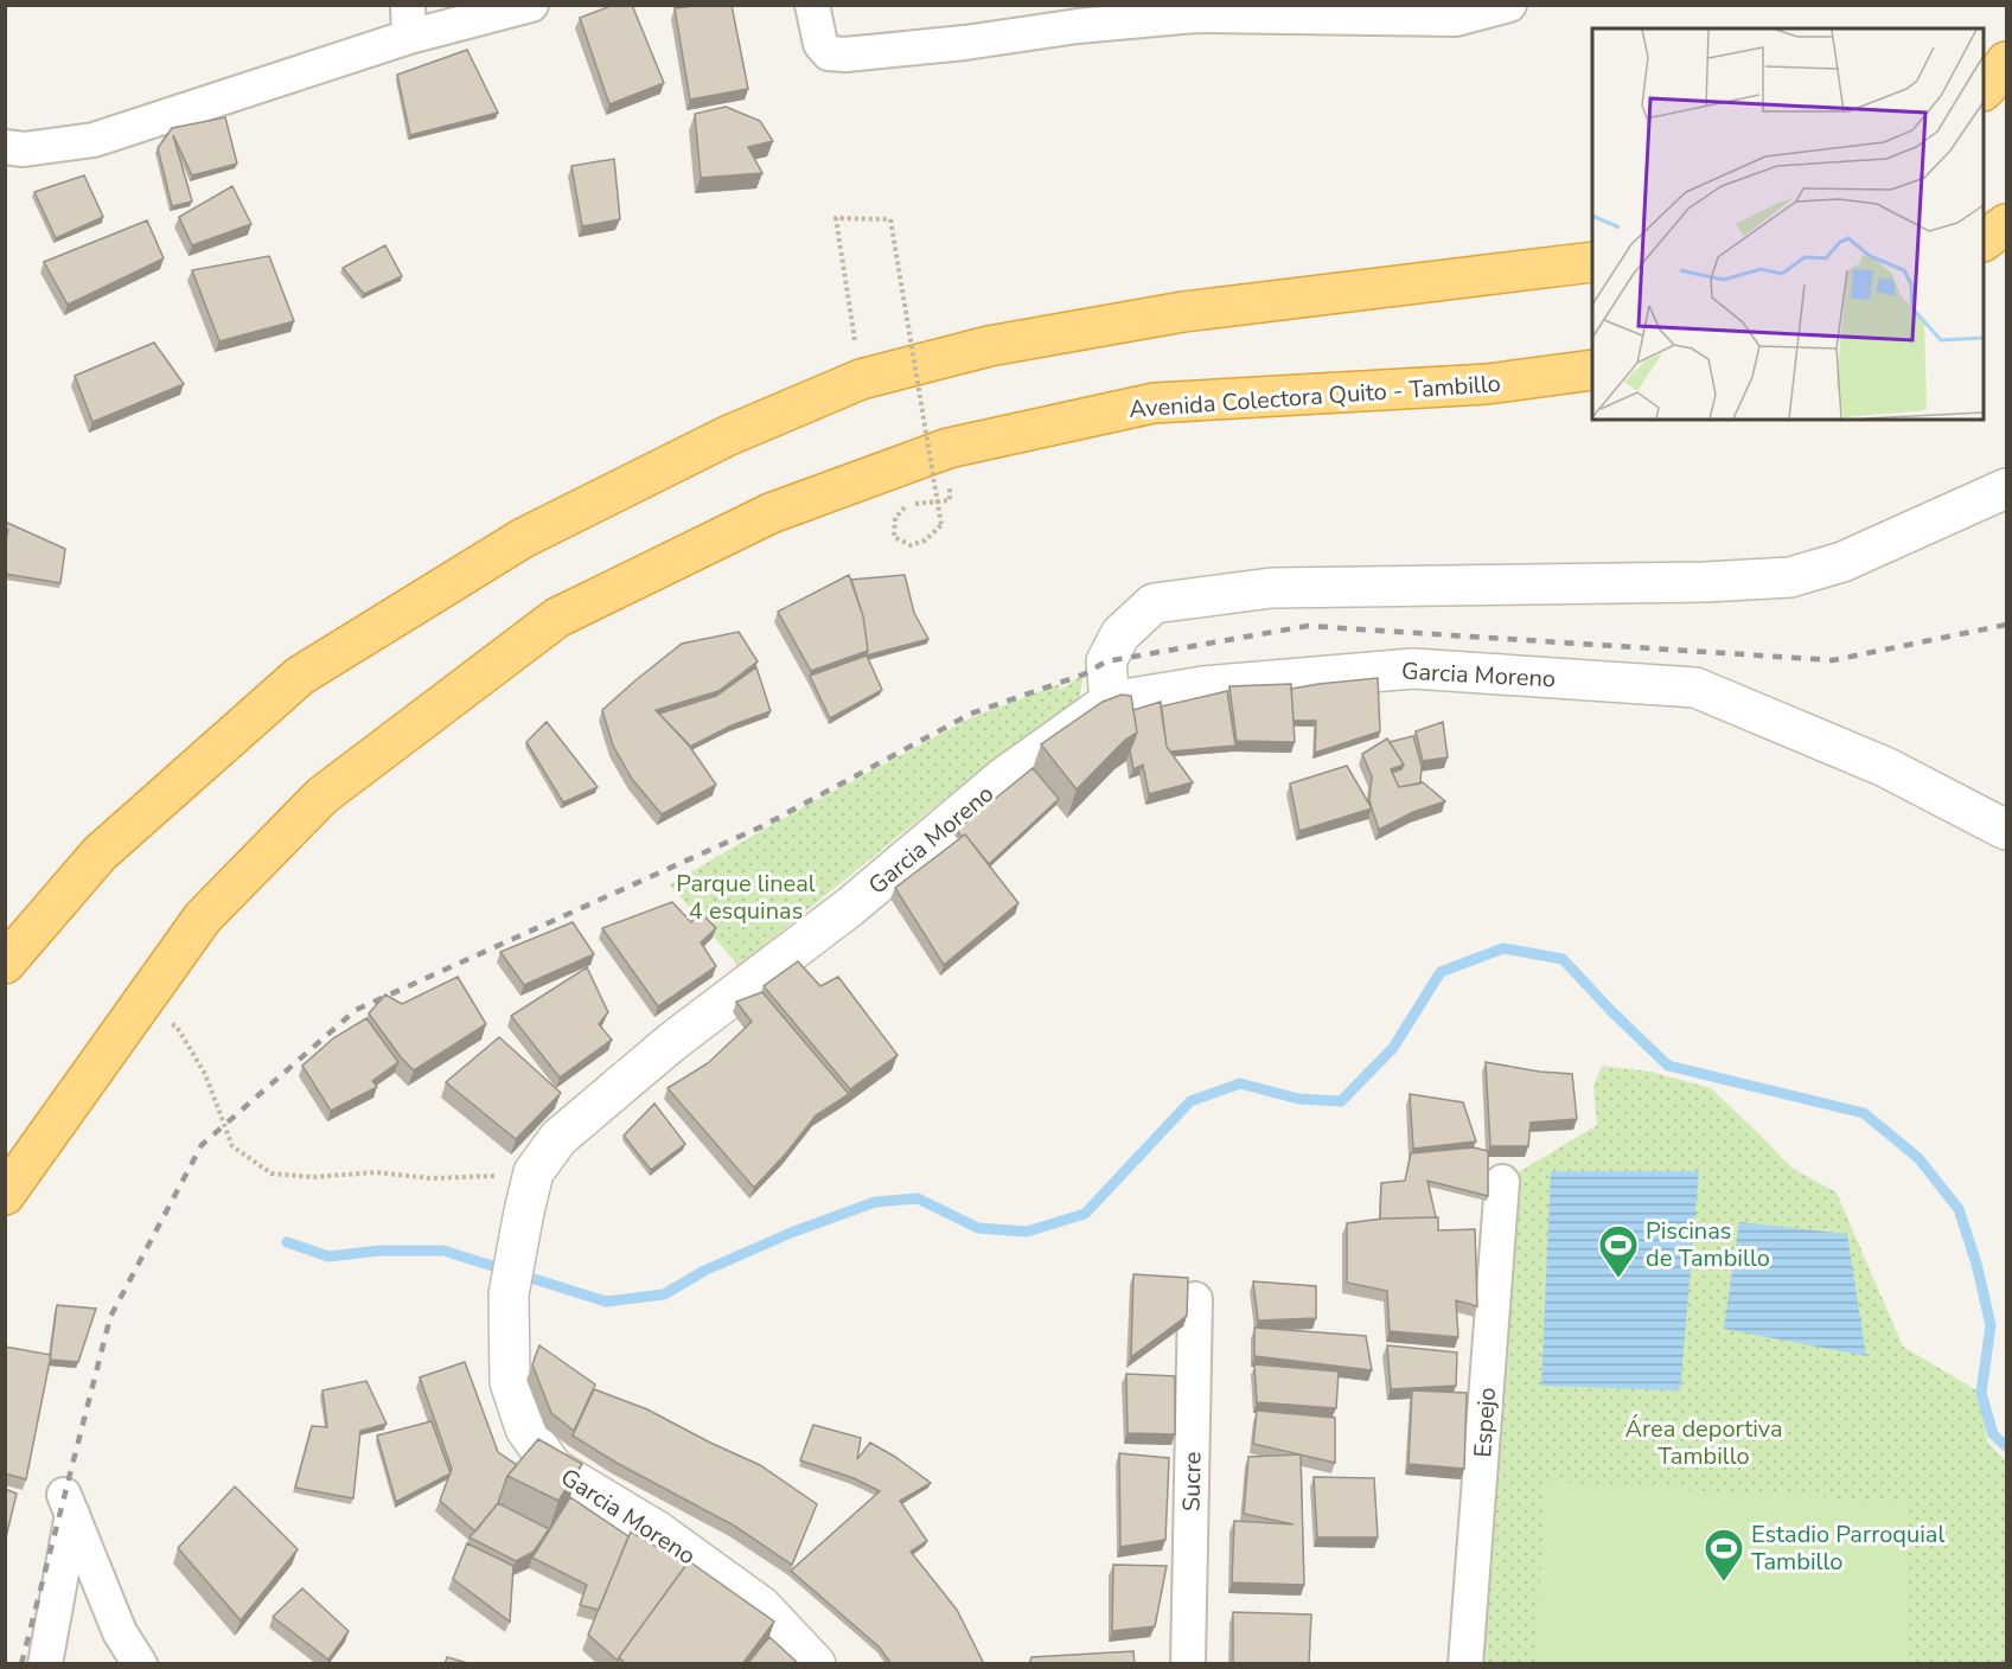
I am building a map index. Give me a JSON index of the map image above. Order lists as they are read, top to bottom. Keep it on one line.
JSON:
{"streets":{"highway":["Avenida Colectora Quito - Tambillo"],"street":["Garcia Moreno","Espejo","Sucre"]},"parks":["Parque lineal 4 esquinas","Área deportiva Tambillo"],"places":{"sports":["Piscinas de Tambillo","Estadio Parroquial Tambillo"]}}
